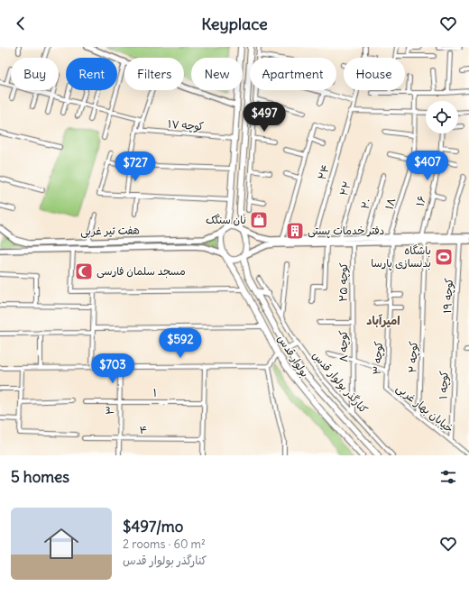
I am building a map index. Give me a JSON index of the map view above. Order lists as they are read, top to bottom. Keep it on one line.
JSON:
{"streets":{"main road":["هفت تیر غربی","بولوار قدس"],"street":["کوچه ۱۷","۲۴","۲۲","۱۶","۲۰","۱۸","کوچه ۲۵","کوچه ۱۹","کوچه ۸","کوچه ۲","کوچه ۳","کنارگذر بولوار قدس","کوچه ۱","۱","خیابان بهار غربی","۳","۴"]},"crossings":[["۱۶","کوچه ۲"],["هفت تیر غربی","بولوار قدس"],["کوچه ۲۵","کوچه ۸"],["کوچه ۱۹","کوچه ۱"],["کوچه ۸","کنارگذر بولوار قدس"],["کوچه ۲","خیابان بهار غربی"],["کوچه ۳","خیابان بهار غربی"],["کوچه ۱","خیابان بهار غربی"],["۱","۳"],["۳","۴"]],"districts":["امیرآباد"],"places":{"shop":["نان سنگک"],"building":["دفتر خدمات پستی"],"sports":["باشگاه بدنسازی پارسا"],"mosque":["مسجد سلمان فارسی"]},"page":{"header":"Keyplace","chip":["Buy","Rent","Filters","New","Apartment","House"],"price":["$497","$407","$727","$592","$703"],"heading":"5 homes","list":[{"name":"$497/mo","note":"2 rooms · 60 m² · کنارگذر بولوار قدس"}]}}
